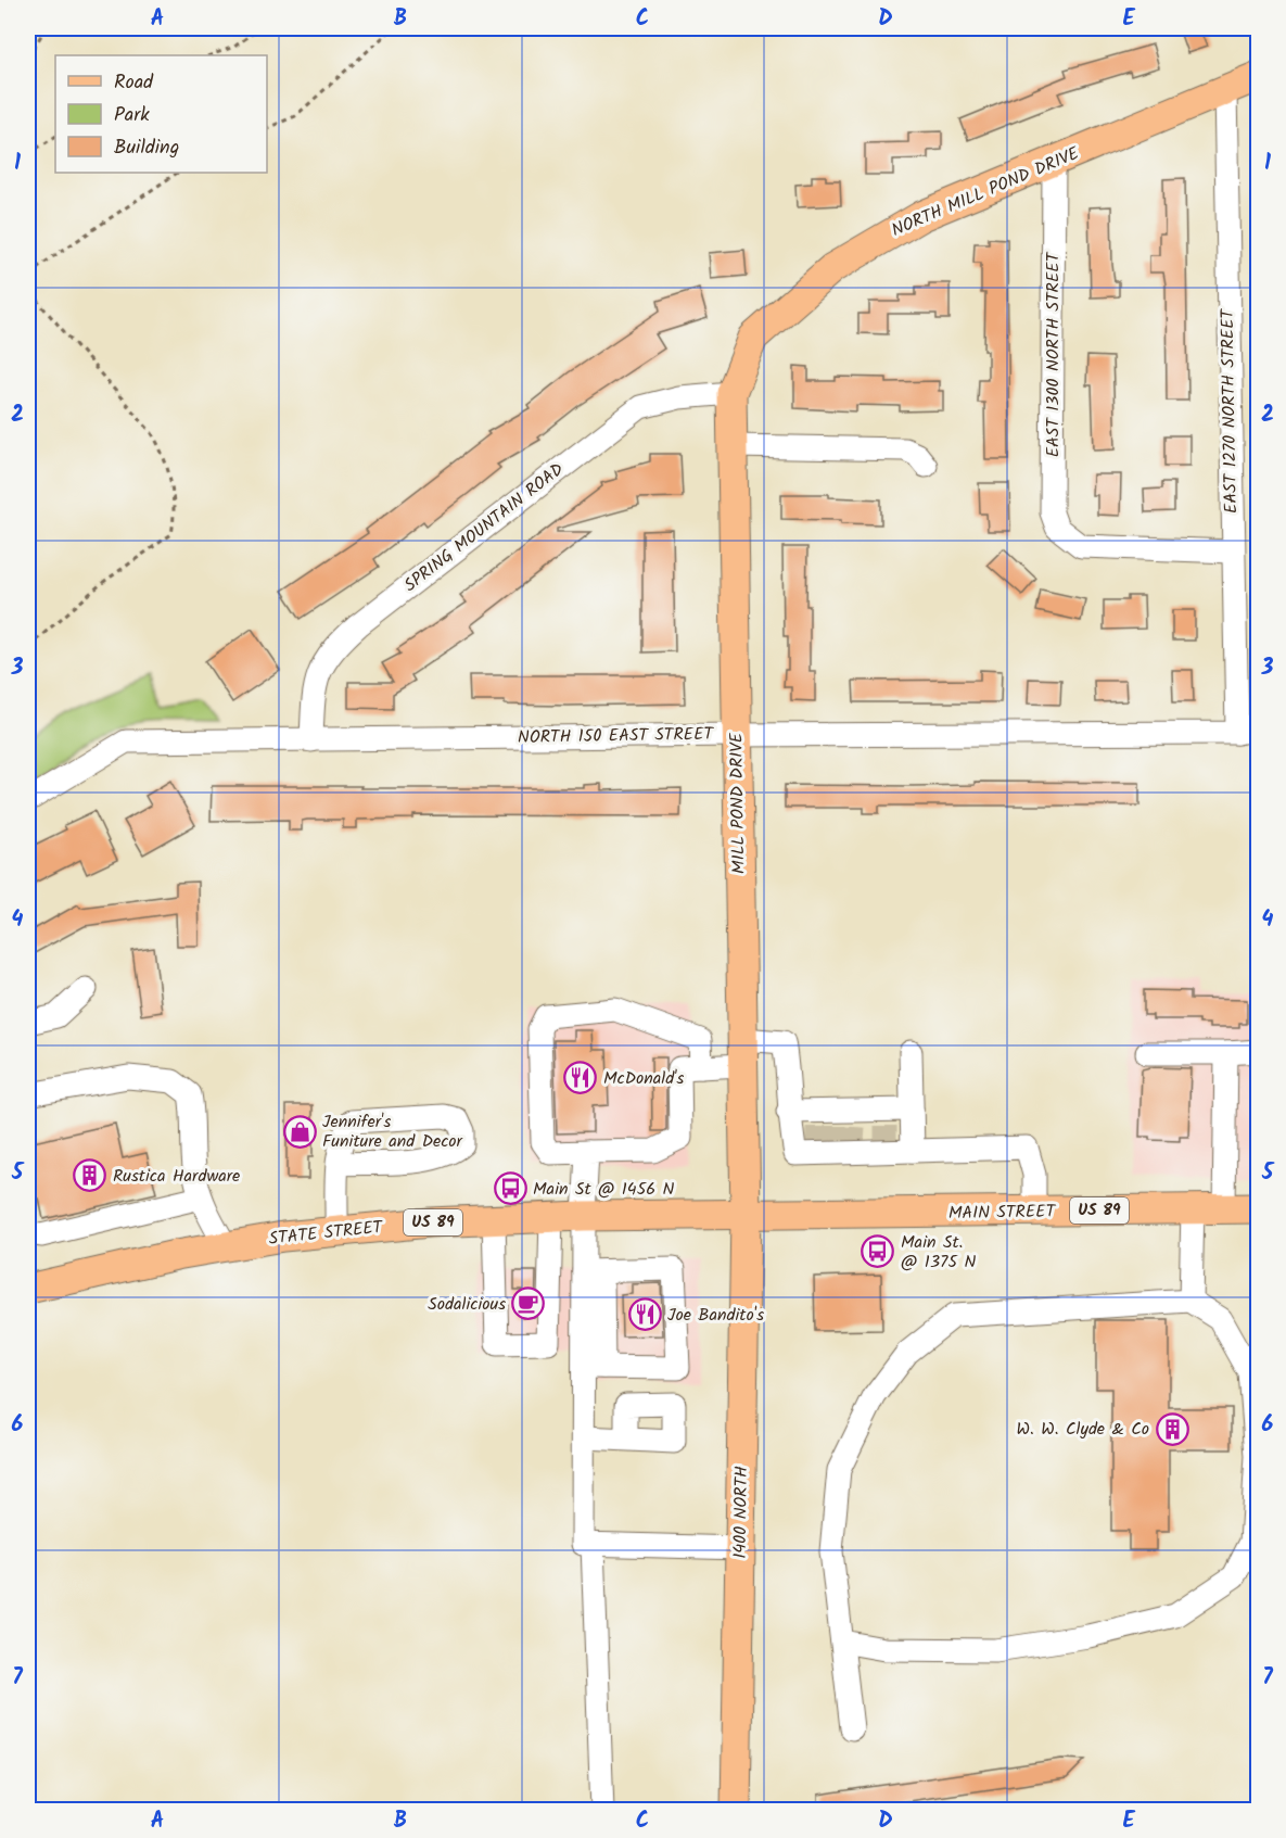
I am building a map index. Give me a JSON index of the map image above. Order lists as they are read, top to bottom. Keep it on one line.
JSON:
{"streets":{"main road":["NORTH MILL POND DRIVE","MILL POND DRIVE","US 89","MAIN STREET","STATE STREET","1400 NORTH"],"street":["EAST 1300 NORTH STREET","EAST 1270 NORTH STREET","SPRING MOUNTAIN ROAD","NORTH 150 EAST STREET"]},"crossings":[["NORTH MILL POND DRIVE","EAST 1300 NORTH STREET"],["NORTH MILL POND DRIVE","EAST 1270 NORTH STREET"],["NORTH MILL POND DRIVE","SPRING MOUNTAIN ROAD"],["NORTH MILL POND DRIVE","MILL POND DRIVE"],["EAST 1300 NORTH STREET","EAST 1270 NORTH STREET"],["EAST 1270 NORTH STREET","NORTH 150 EAST STREET"],["SPRING MOUNTAIN ROAD","NORTH 150 EAST STREET"],["SPRING MOUNTAIN ROAD","MILL POND DRIVE"],["NORTH 150 EAST STREET","MILL POND DRIVE"],["MILL POND DRIVE","MAIN STREET"],["MILL POND DRIVE","STATE STREET"],["MILL POND DRIVE","1400 NORTH"],["MAIN STREET","STATE STREET"],["MAIN STREET","1400 NORTH"],["STATE STREET","1400 NORTH"]],"places":{"restaurant":["McDonald's","Joe Bandito's"],"shop":["Jennifer's Funiture and Decor"],"building":["Rustica Hardware","W. W. Clyde & Co"],"bus stop":["Main St @ 1456 N","Main St. @ 1375 N"],"cafe":["Sodalicious"]},"legend":["Road","Park","Building"],"grid":{"columns":["A","B","C","D","E"],"rows":["1","2","3","4","5","6","7"]}}
